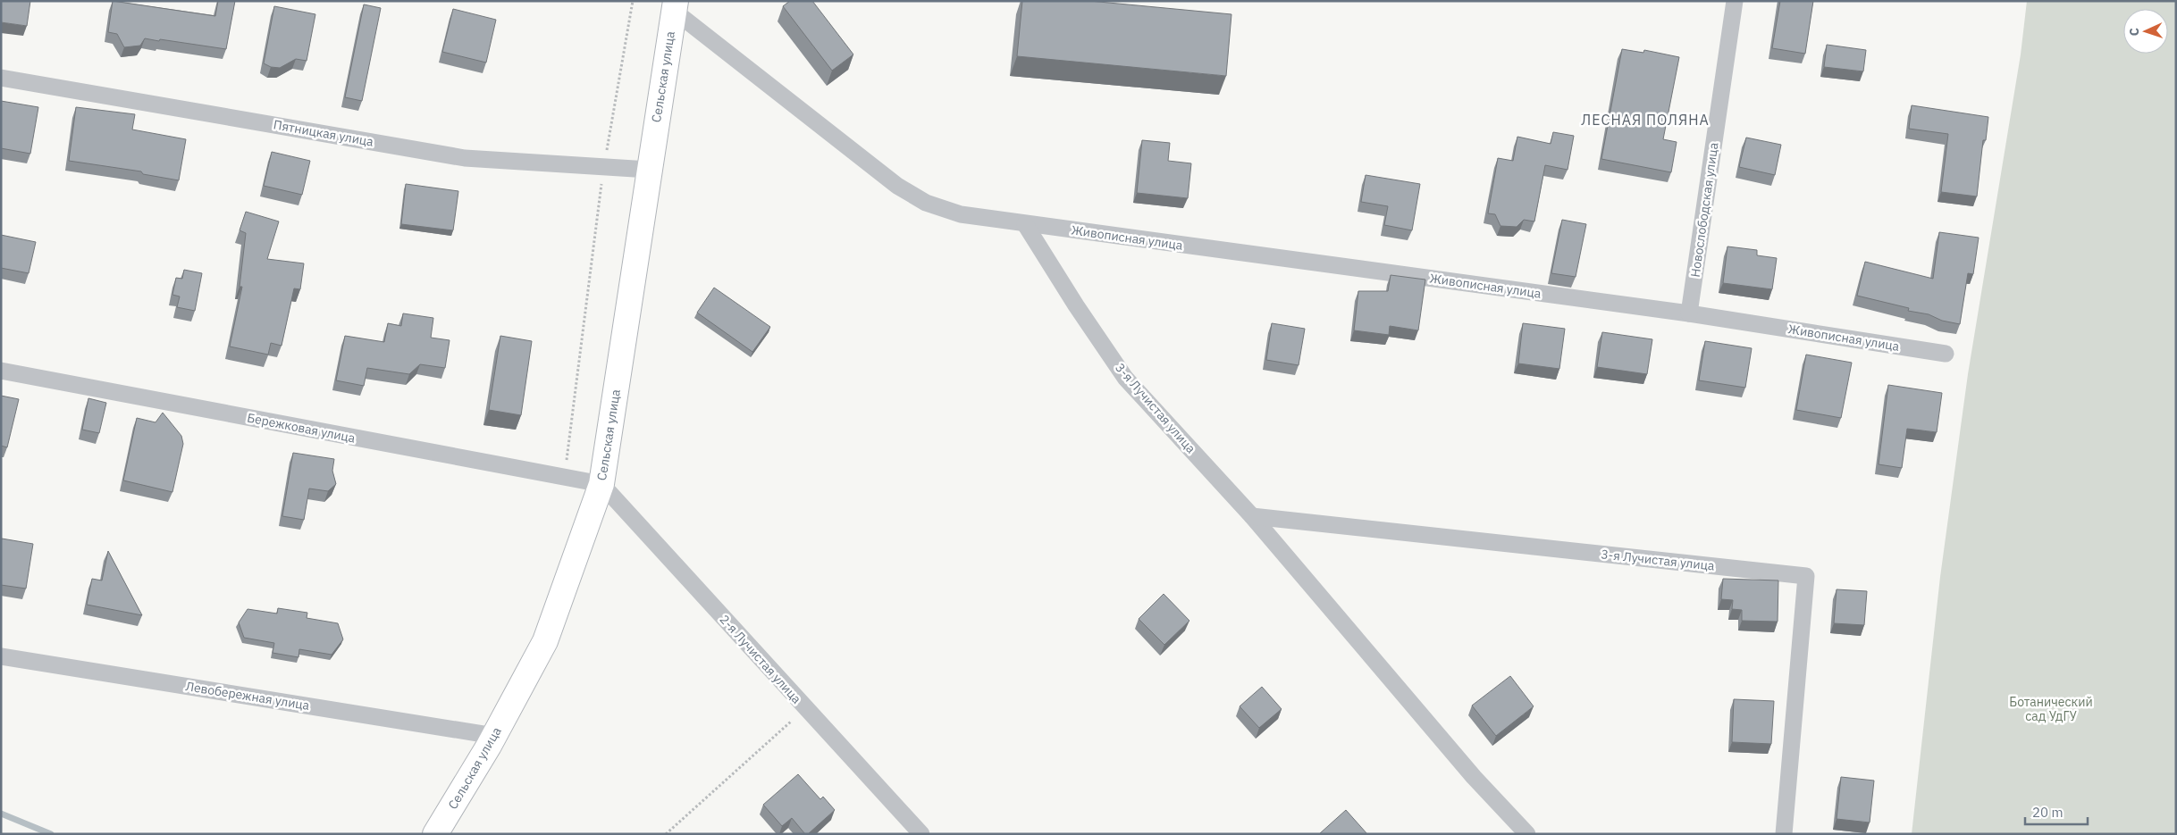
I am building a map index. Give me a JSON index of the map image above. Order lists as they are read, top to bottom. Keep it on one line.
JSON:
{"streets":{"street":["Сельская улица","Пятницкая улица","Новослободская улица","Живописная улица","3-я Лучистая улица","Бережковая улица","2-я Лучистая улица","Левобережная улица"]},"crossings":[["Сельская улица","Пятницкая улица"],["Сельская улица","Живописная улица"],["Сельская улица","Бережковая улица"],["Сельская улица","2-я Лучистая улица"],["Сельская улица","Левобережная улица"],["Новослободская улица","Живописная улица"],["Живописная улица","3-я Лучистая улица"],["Бережковая улица","2-я Лучистая улица"]],"districts":["ЛЕСНАЯ ПОЛЯНА"],"parks":["Ботанический сад УдГУ"],"scale_bar":"20 m","north":"left"}
